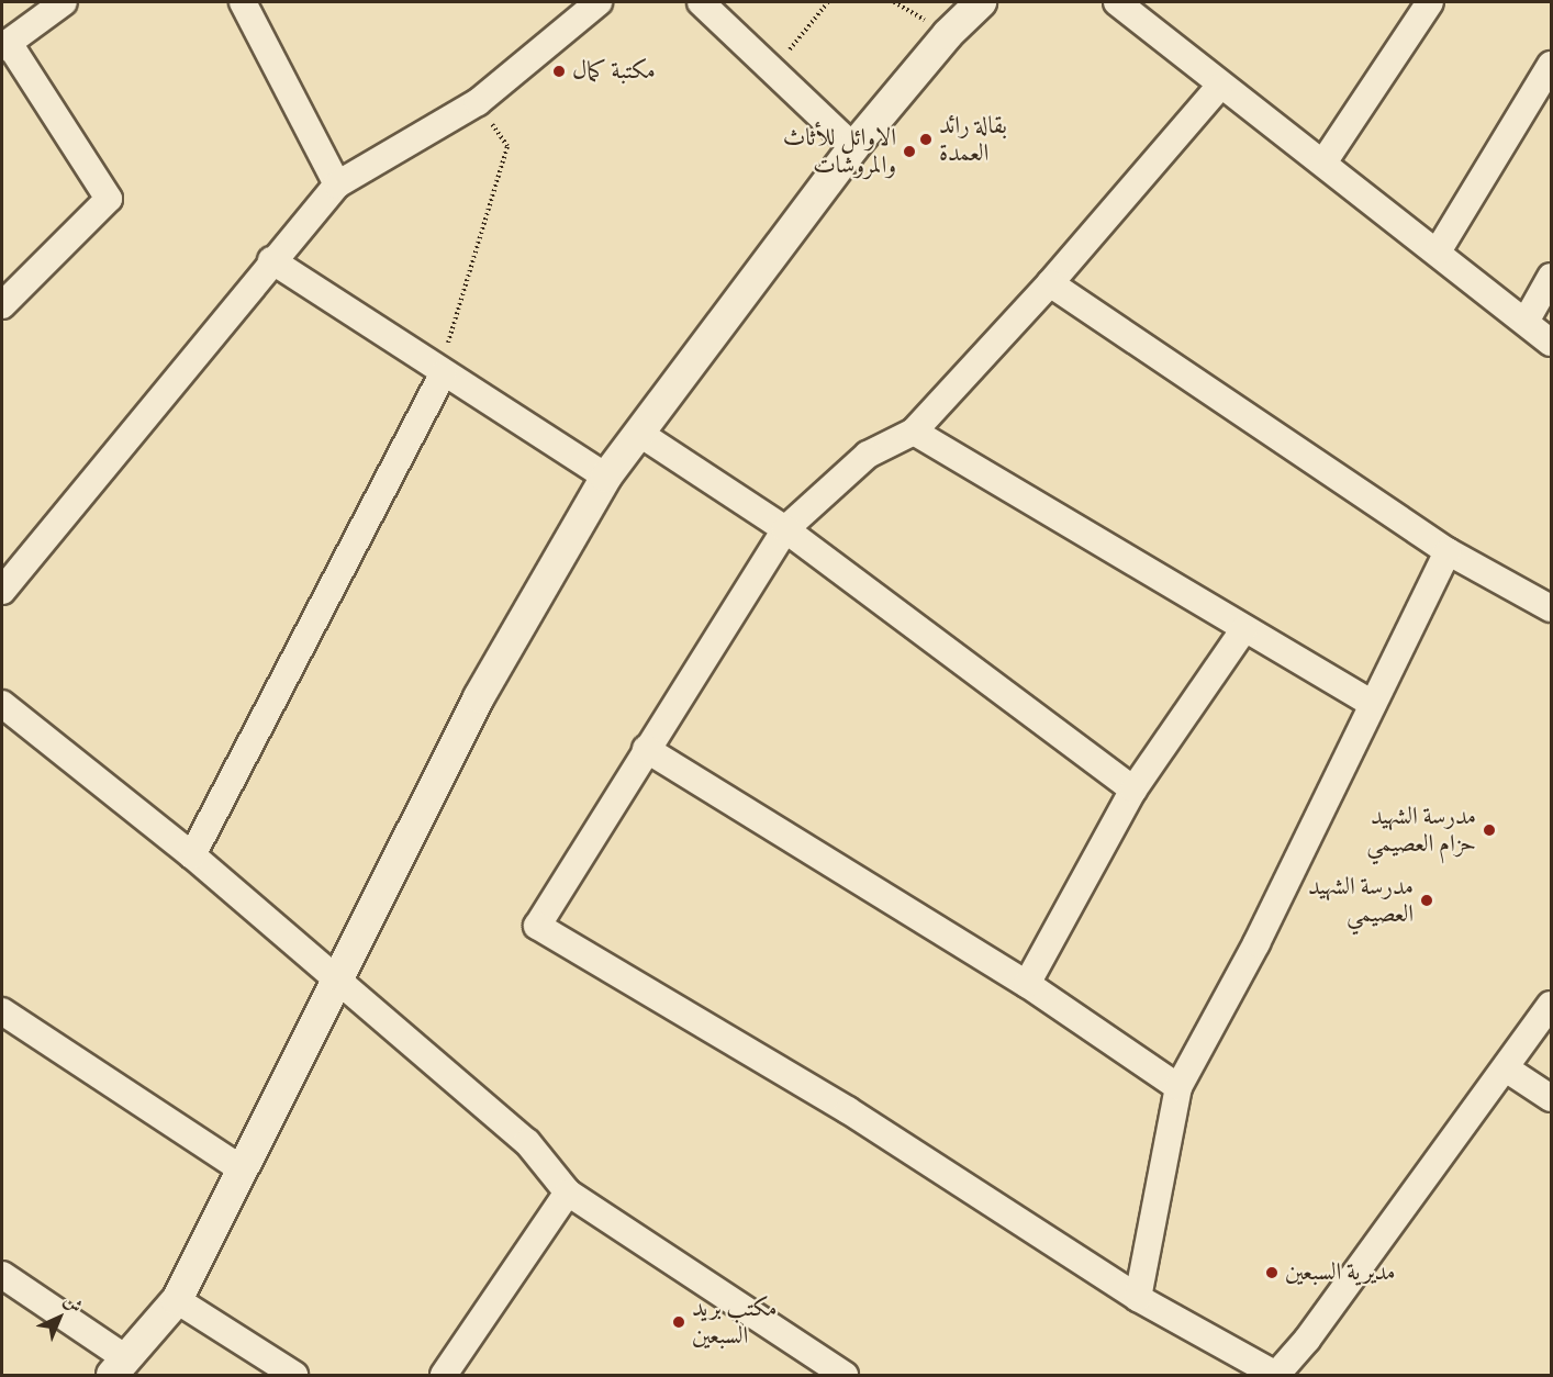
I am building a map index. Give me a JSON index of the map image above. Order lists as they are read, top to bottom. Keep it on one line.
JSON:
{"places":["مكتبة كمال","بقالة رائد العمدة","الاوائل للأثاث والمروشات","مدرسة الشهيد حزام العصيمي","مدرسة الشهيد العصيمي","مديرية السبعين","مكتب بريد السبعين"],"north":"top right"}
